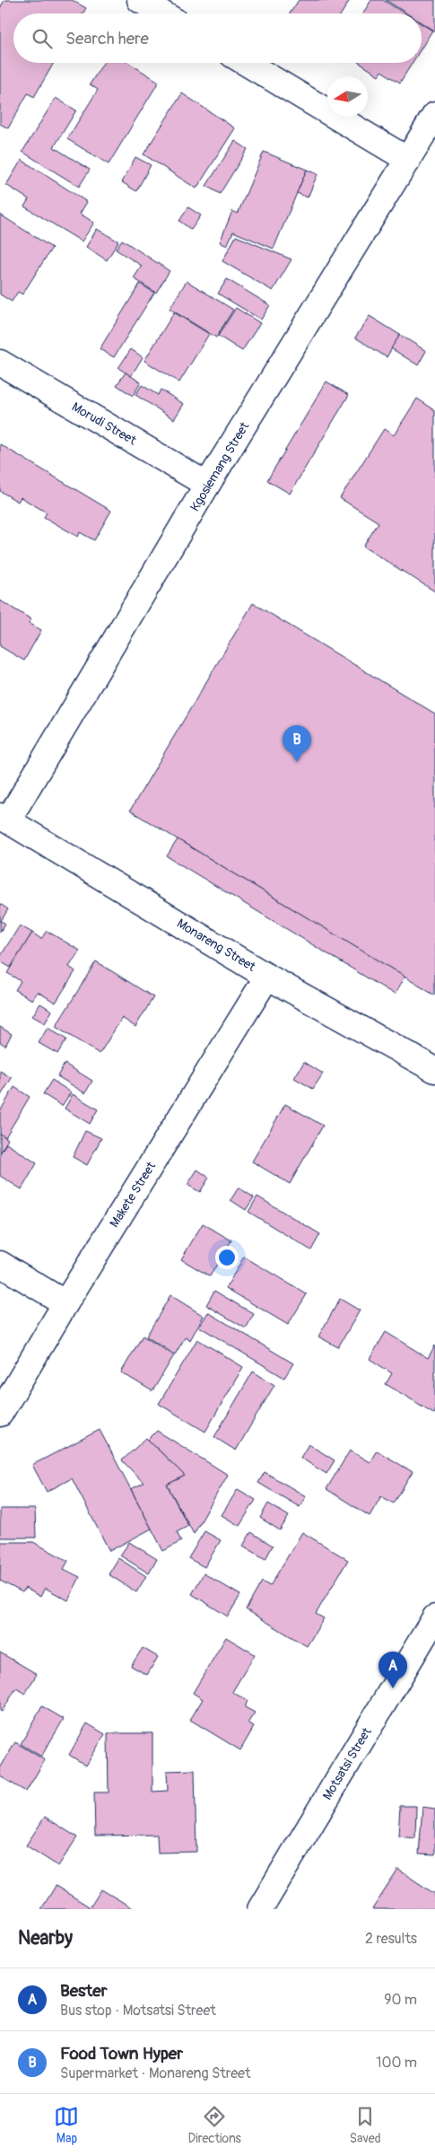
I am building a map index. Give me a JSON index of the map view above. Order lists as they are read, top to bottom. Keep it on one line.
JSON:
{"streets":{"street":["Morudi Street","Kgosiemang Street","Monareng Street","Makete Street","Motsatsi Street"]},"crossings":[["Morudi Street","Kgosiemang Street"],["Kgosiemang Street","Monareng Street"],["Monareng Street","Makete Street"]],"north":"left","page":{"search":"Search here","pins":["B","A"],"heading":["Nearby","2 results"],"list":[{"mark":"A","name":"Bester","note":"Bus stop · Motsatsi Street","value":"90 m"},{"mark":"B","name":"Food Town Hyper","note":"Supermarket · Monareng Street","value":"100 m"}],"nav":["Map","Directions","Saved"]}}
